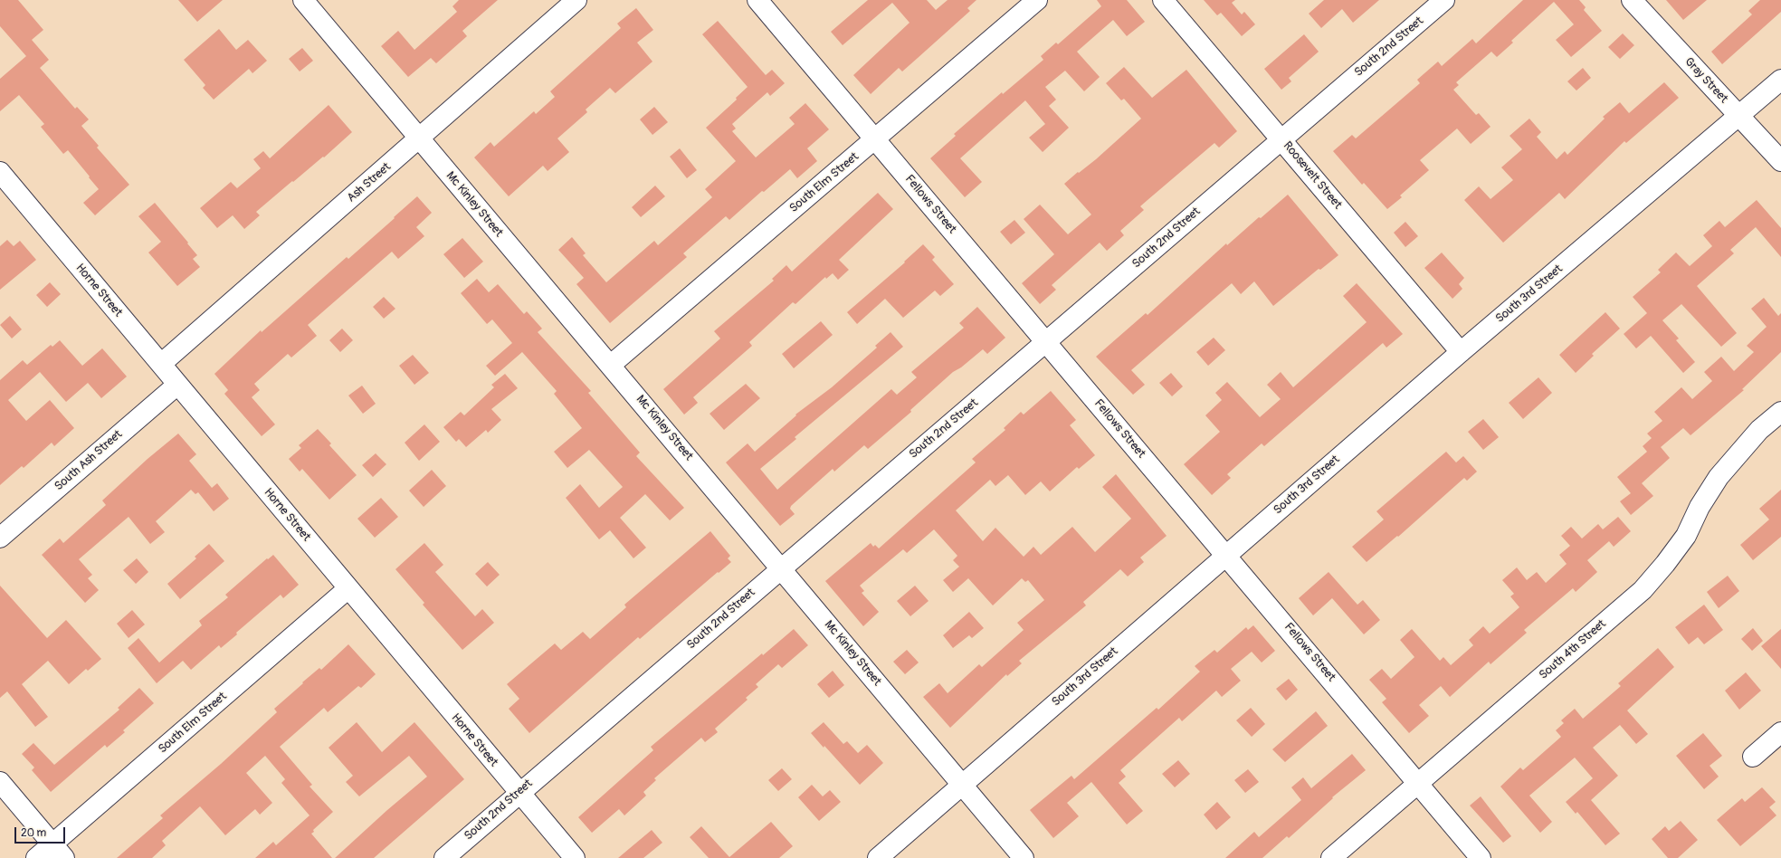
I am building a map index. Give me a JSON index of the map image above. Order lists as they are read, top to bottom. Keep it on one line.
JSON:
{"streets":{"street":["South 2nd Street","Gray Street","Roosevelt Street","Ash Street","South Elm Street","Mc Kinley Street","Fellows Street","Horne Street","South 3rd Street","South Ash Street","South 4th Street"]},"crossings":[["South 2nd Street","Roosevelt Street"],["South 2nd Street","Mc Kinley Street"],["South 2nd Street","Fellows Street"],["South 2nd Street","Horne Street"],["Gray Street","South 3rd Street"],["Roosevelt Street","South 3rd Street"],["Ash Street","Mc Kinley Street"],["Ash Street","Horne Street"],["South Elm Street","Mc Kinley Street"],["South Elm Street","Fellows Street"],["South Elm Street","Horne Street"],["Mc Kinley Street","South 3rd Street"],["Fellows Street","South 3rd Street"],["Fellows Street","South 4th Street"],["Horne Street","South Ash Street"]],"scale_bar":"20 m"}
